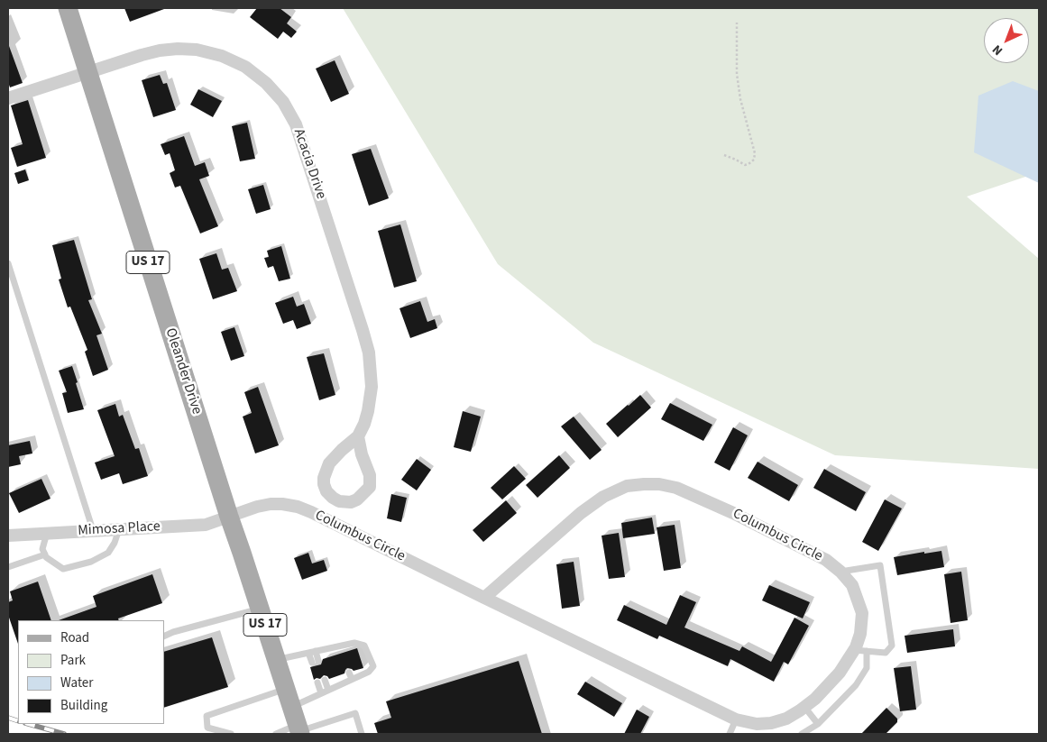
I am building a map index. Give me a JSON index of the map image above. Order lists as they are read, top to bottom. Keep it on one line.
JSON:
{"streets":{"main road":["US 17","Oleander Drive"],"street":["Acacia Drive","Mimosa Place","Columbus Circle"]},"crossings":[["Acacia Drive","Oleander Drive"],["Oleander Drive","Mimosa Place"],["Oleander Drive","Columbus Circle"],["Mimosa Place","Columbus Circle"]],"legend":["Road","Park","Water","Building"],"north":"bottom left"}
